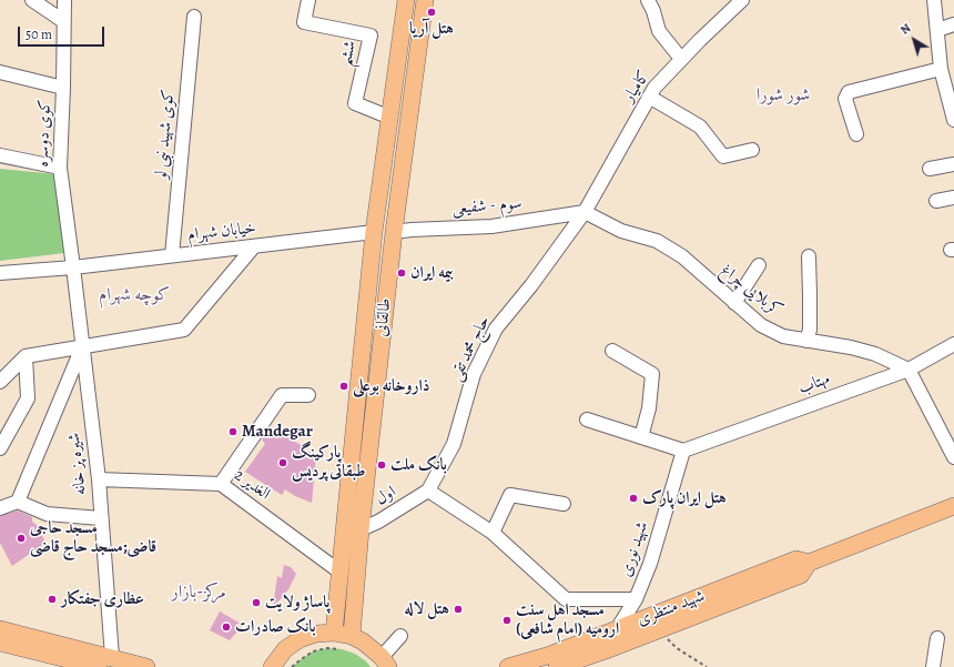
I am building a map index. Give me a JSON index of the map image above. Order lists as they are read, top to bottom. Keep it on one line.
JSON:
{"streets":{"main road":["طالقانی","شهید منتظری"],"street":["ششم","کامیار","کوی دوسره","کوی شهید نبی لو","سوم - شفیعی","خیابان شهرام","کربلایی چراغ","حاج محمد تقی","مهتاب","شیره پز خانه","2 الغدیر","اول","شهید نوری"]},"crossings":[["ششم","طالقانی"],["کامیار","سوم - شفیعی"],["کامیار","کربلایی چراغ"],["کامیار","حاج محمد تقی"],["کوی دوسره","خیابان شهرام"],["کوی دوسره","شیره پز خانه"],["کوی شهید نبی لو","خیابان شهرام"],["سوم - شفیعی","کربلایی چراغ"],["سوم - شفیعی","طالقانی"],["سوم - شفیعی","حاج محمد تقی"],["خیابان شهرام","طالقانی"],["خیابان شهرام","شیره پز خانه"],["کربلایی چراغ","حاج محمد تقی"],["کربلایی چراغ","مهتاب"],["طالقانی","2 الغدیر"],["طالقانی","اول"],["حاج محمد تقی","اول"],["مهتاب","شهید نوری"],["شیره پز خانه","2 الغدیر"],["شهید نوری","شهید منتظری"]],"districts":["شور شورا","کوچه شهرام","مرکز-بازار"],"places":["هتل آریا","بیمه ایران","ذاروخانه بوعلی","Mandegar","پارکینگ طبقاتی پردیس","بانک ملت","هتل ایران پارک","مسجد حاجی قاضی;مسجد حاج قاضی","عظاری جفتکار","پاساژ ولایت","هتل لاله","مسجد اهل سنت ارومیه (امام شافعی)","بانک صادرات"],"scale_bar":"50 m","north":"top left"}
